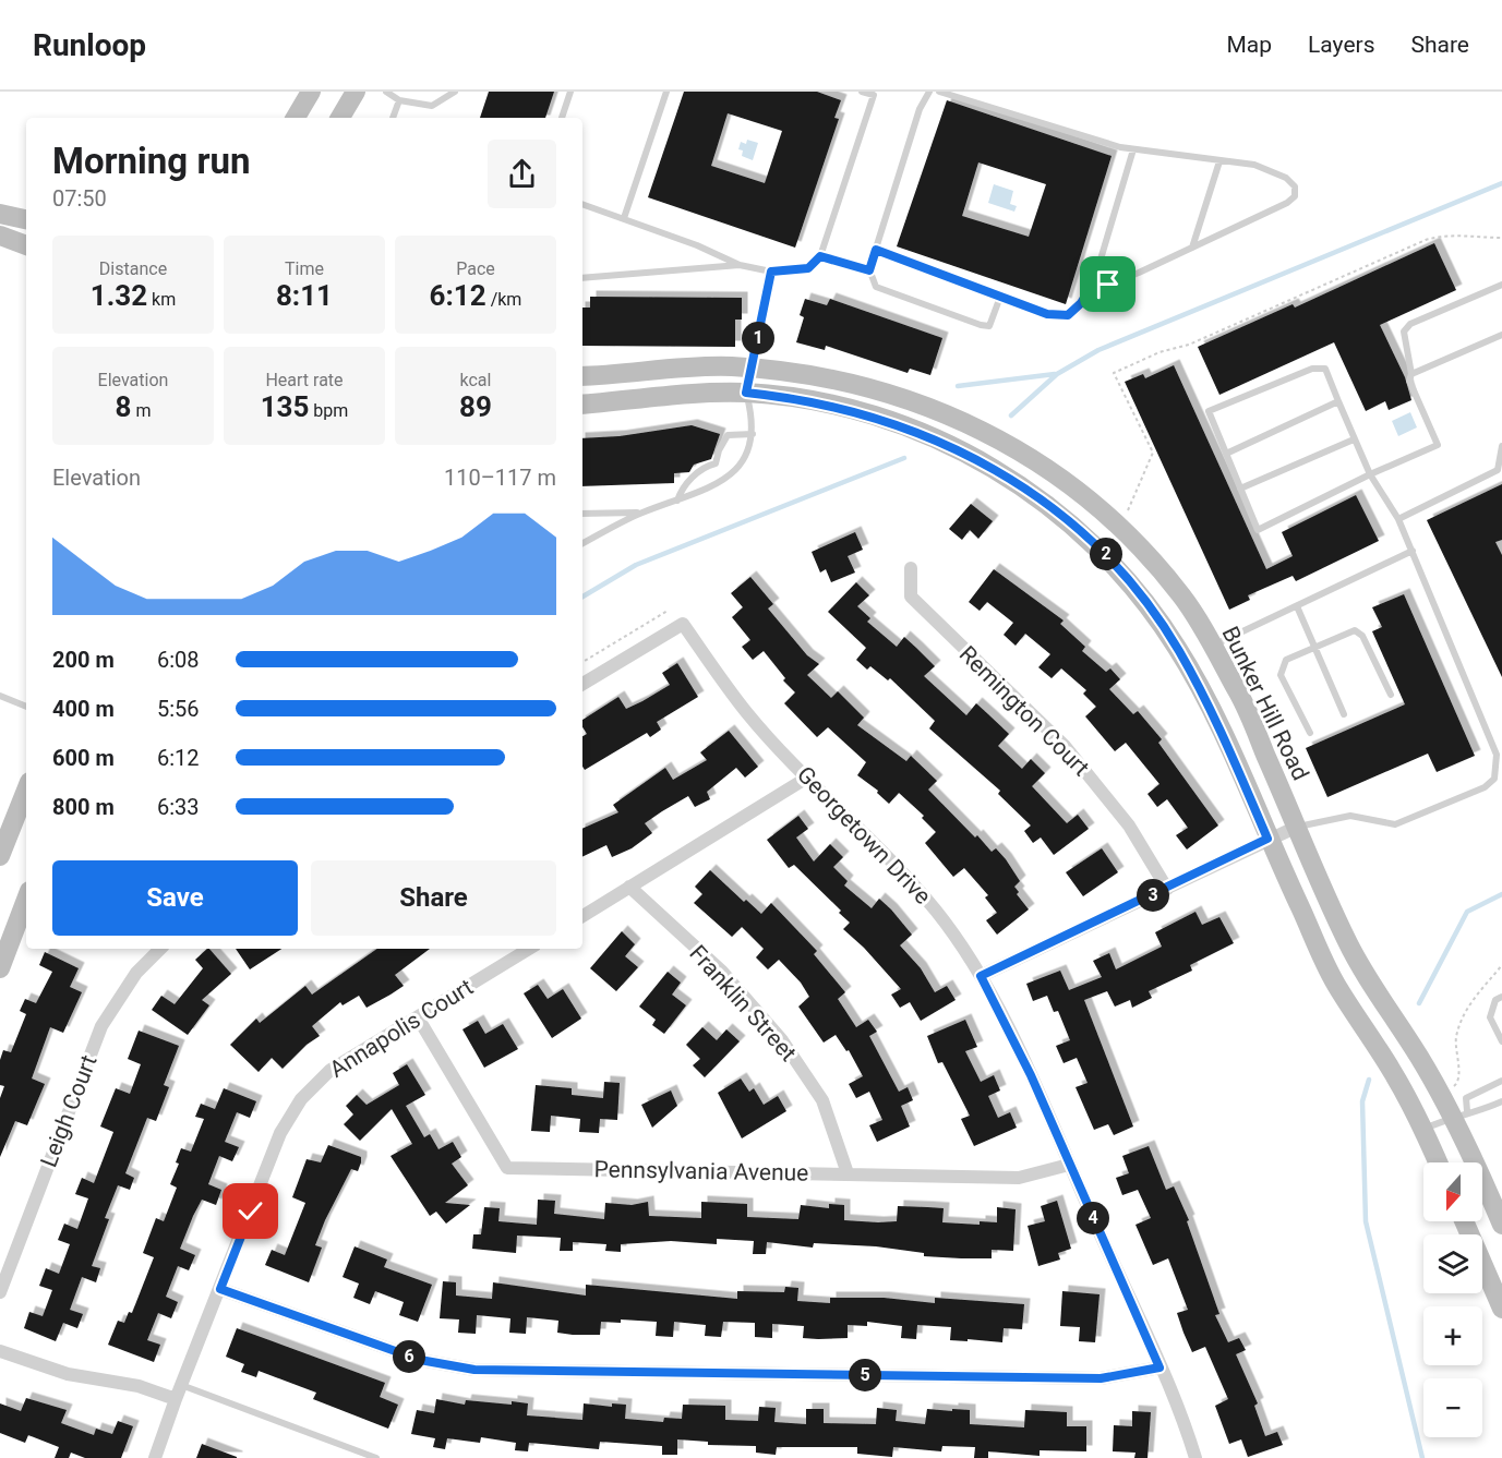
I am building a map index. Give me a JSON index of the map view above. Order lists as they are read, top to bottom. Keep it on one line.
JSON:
{"streets":{"main road":["Bunker Hill Road"],"street":["Remington Court","Georgetown Drive","Franklin Street","Annapolis Court","Leigh Court","Pennsylvania Avenue"]},"crossings":[["Georgetown Drive","Pennsylvania Avenue"],["Franklin Street","Pennsylvania Avenue"],["Annapolis Court","Pennsylvania Avenue"]],"north":"bottom","page":{"header":"Runloop","nav":["Map","Layers","Share"],"heading":["Morning run","07:50"],"stats":[["Distance","1.32 km"],["Time","8:11"],["Pace","6:12 /km"],["Elevation","8 m"],["Heart rate","135 bpm"],["kcal","89"]],"pins":["1","2","3","4","6","5"],"chart":["Elevation","110–117 m"],"list":[{"name":"200 m","note":"6:08"},{"name":"400 m","note":"5:56"},{"name":"600 m","note":"6:12"},{"name":"800 m","note":"6:33"}],"buttons":["Save","Share"],"map_buttons":["+","−"]}}
